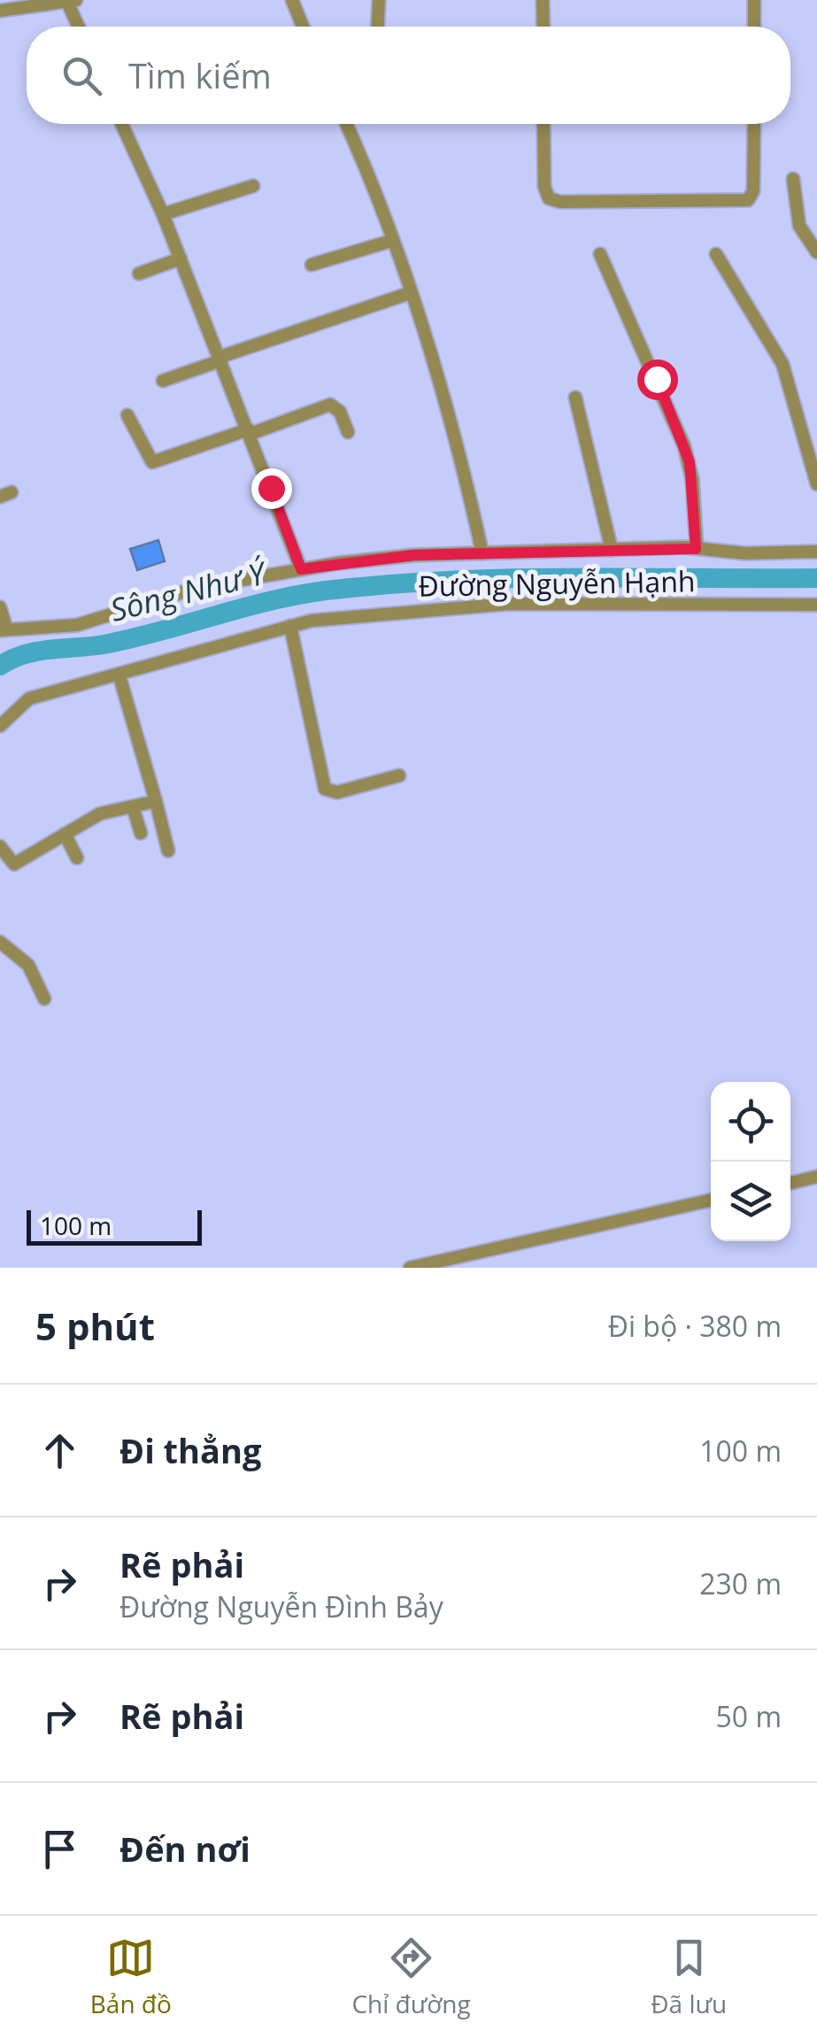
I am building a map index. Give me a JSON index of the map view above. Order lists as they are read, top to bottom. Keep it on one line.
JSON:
{"streets":{"street":["Đường Nguyễn Hạnh"]},"water":["Sông Như Ý"],"scale_bar":"100 m","page":{"search":"Tìm kiếm","scale":"100 m","heading":["5 phút","Đi bộ · 380 m"],"list":[["Đi thẳng","100 m"],["Rẽ phải","Đường Nguyễn Đình Bảy","230 m"],["Rẽ phải","50 m"],"Đến nơi"],"nav":["Bản đồ","Chỉ đường","Đã lưu"]}}
